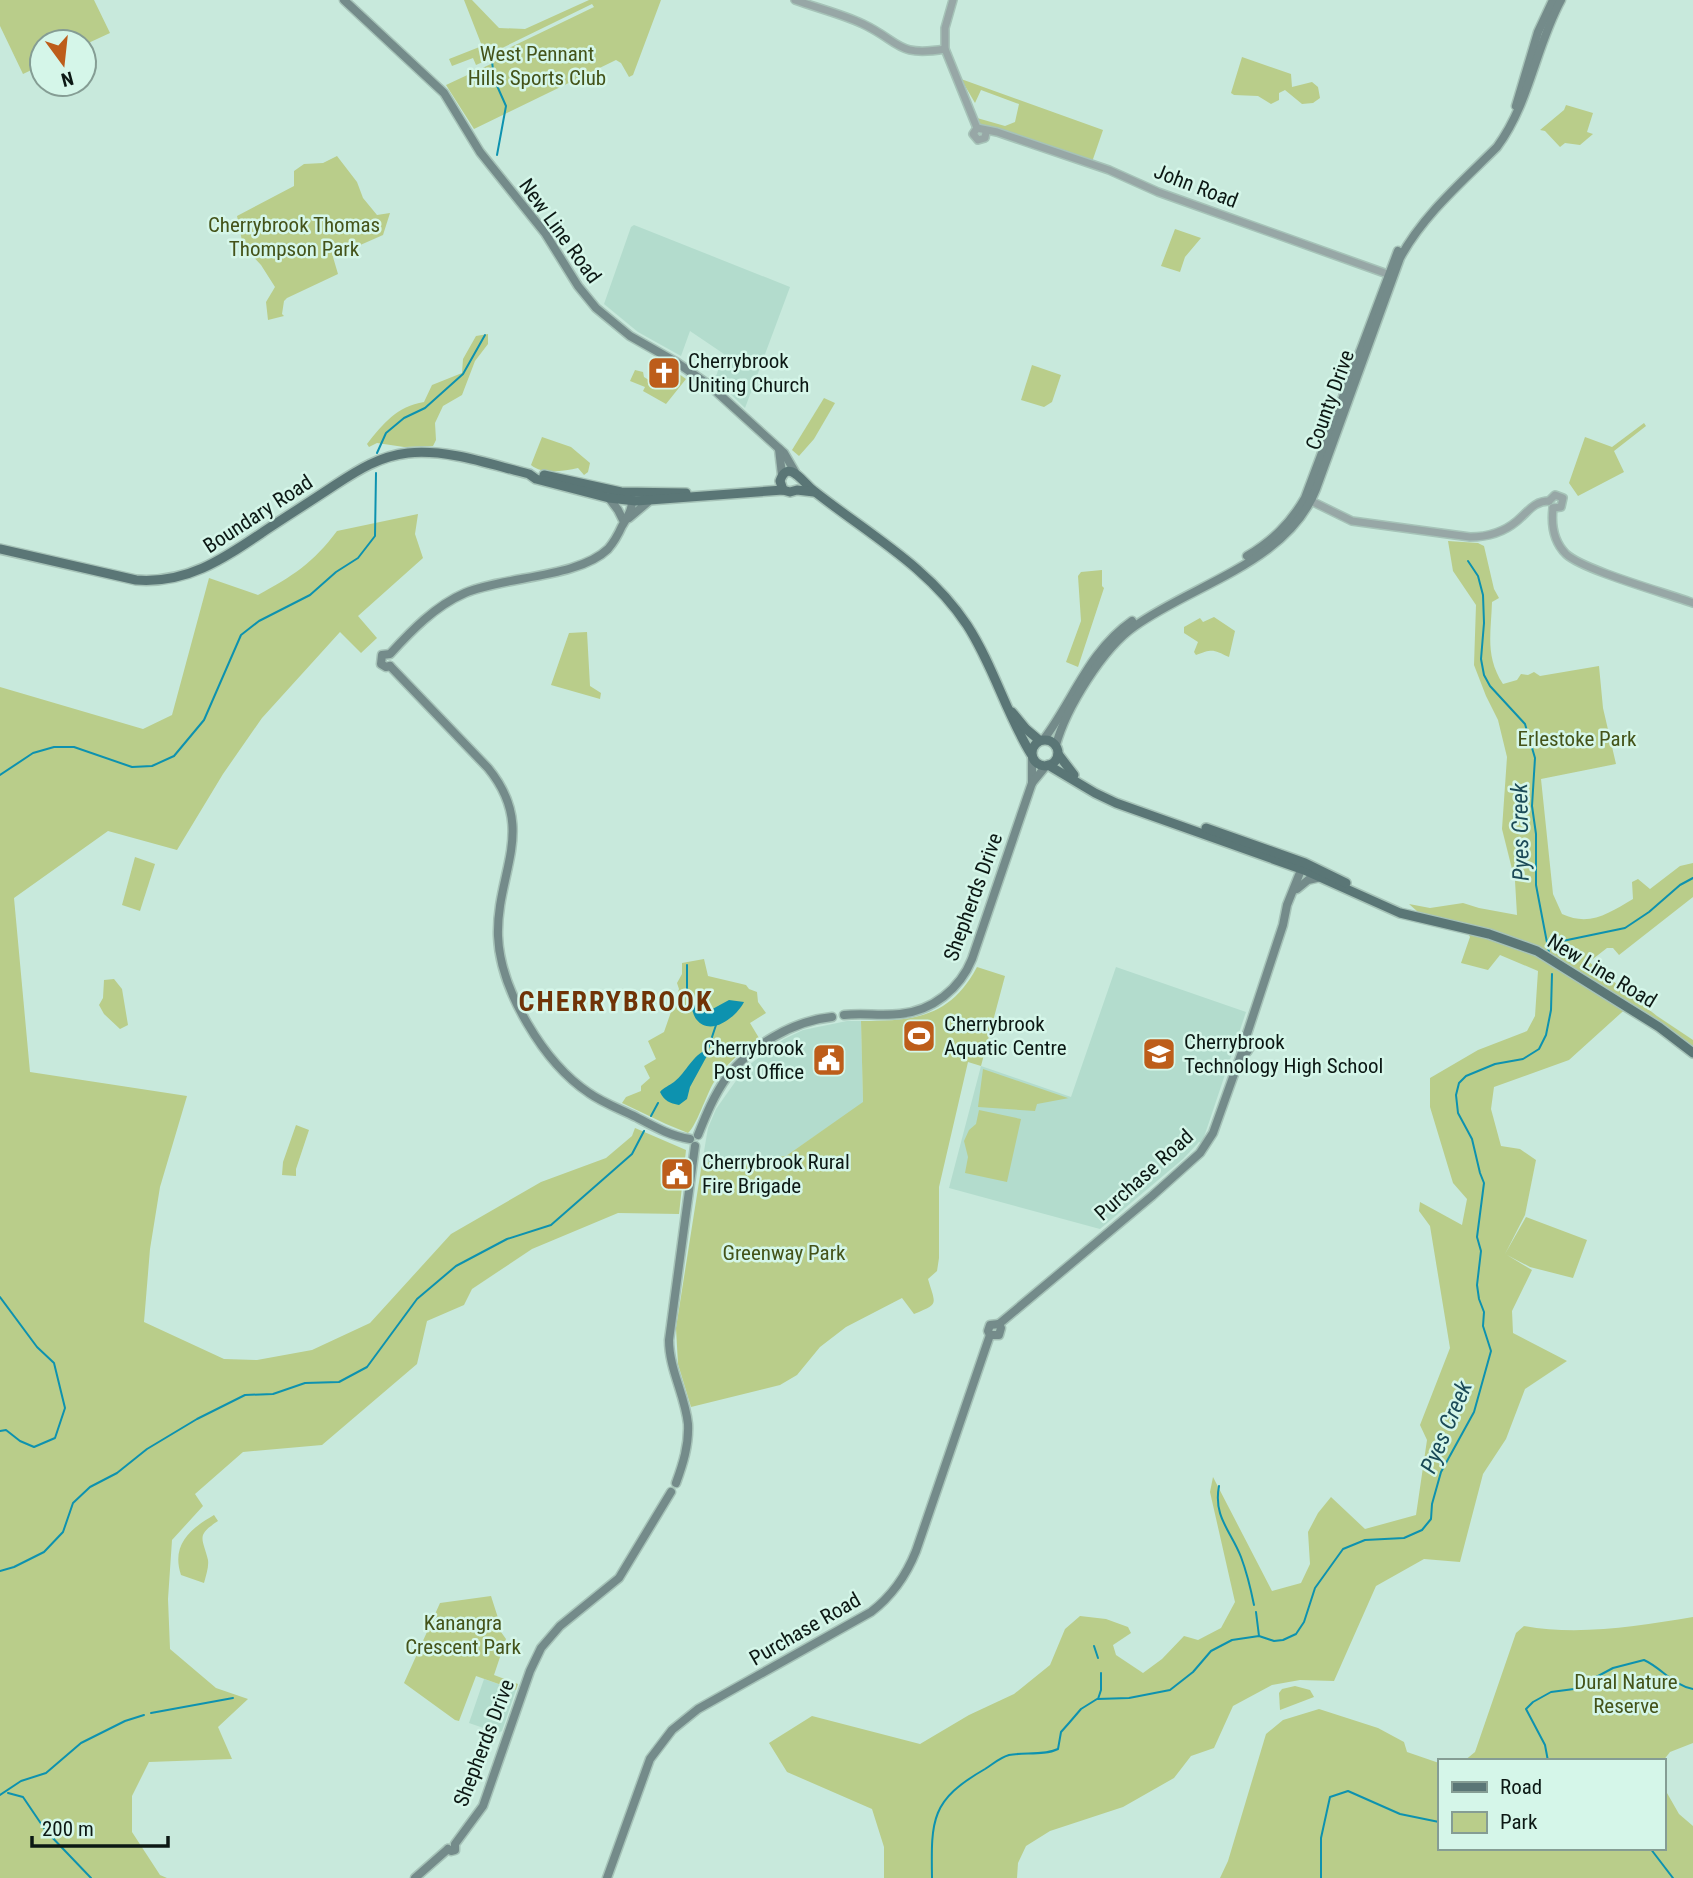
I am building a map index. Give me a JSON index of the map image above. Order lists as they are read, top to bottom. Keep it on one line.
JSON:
{"streets":{"main road":["New Line Road","County Drive","Boundary Road","Shepherds Drive","Purchase Road"],"street":["John Road"]},"crossings":[["John Road","County Drive"],["New Line Road","County Drive"],["New Line Road","Boundary Road"],["New Line Road","Shepherds Drive"],["County Drive","Shepherds Drive"]],"districts":["CHERRYBROOK"],"water":["Pyes Creek"],"parks":["West Pennant Hills Sports Club","Cherrybrook Thomas Thompson Park","Erlestoke Park","Greenway Park","Kanangra Crescent Park","Dural Nature Reserve"],"places":{"church":["Cherrybrook Uniting Church"],"sports":["Cherrybrook Aquatic Centre"],"school or university":["Cherrybrook Technology High School"],"public building":["Cherrybrook Post Office","Cherrybrook Rural Fire Brigade"]},"legend":["Road","Park"],"scale_bar":"200 m","north":"bottom"}
